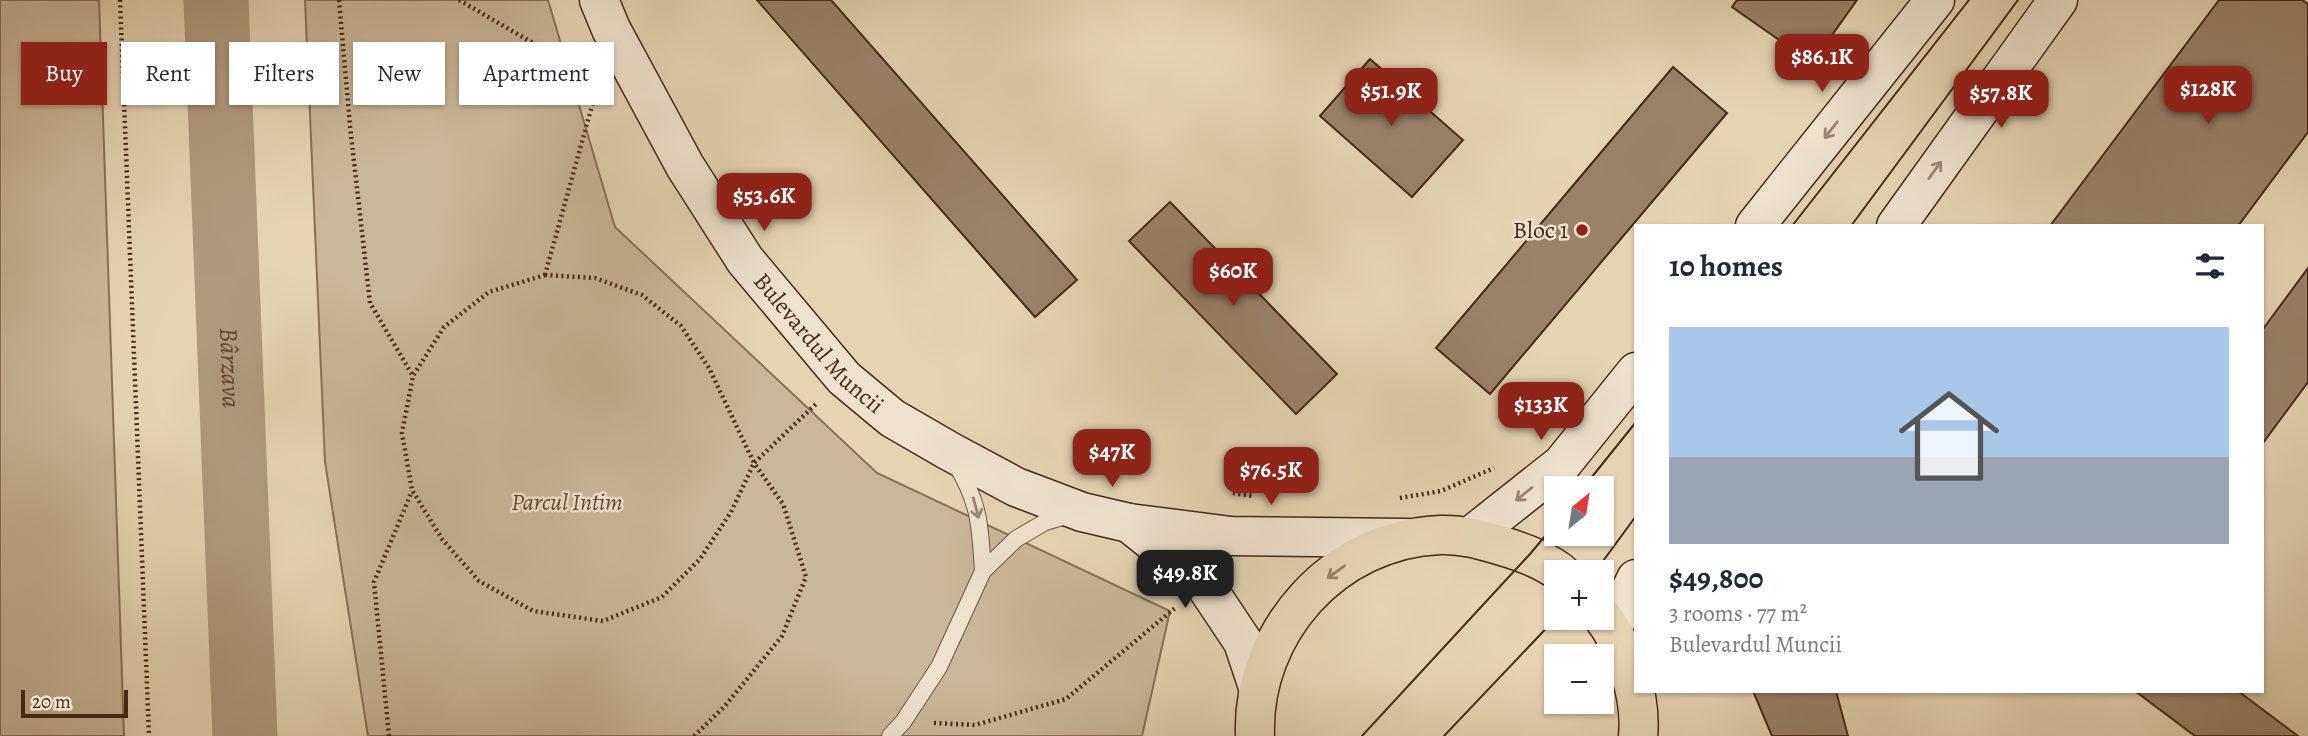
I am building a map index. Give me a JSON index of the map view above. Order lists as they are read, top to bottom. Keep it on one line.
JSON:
{"streets":{"street":["Bulevardul Muncii"]},"water":["Bârzava"],"parks":["Parcul Intim"],"places":["Bloc 1"],"scale_bar":"20 m","north":"top right","page":{"price":["$86.1K","$128K","$51.9K","$57.8K","$53.6K","$60K","$133K","$47K","$76.5K","$49.8K"],"chip":["Buy","Rent","Filters","New","Apartment"],"heading":"10 homes","list":[{"name":"$49,800","note":"3 rooms · 77 m² · Bulevardul Muncii"}],"map_buttons":["+","−"],"scale":"20 m"}}
